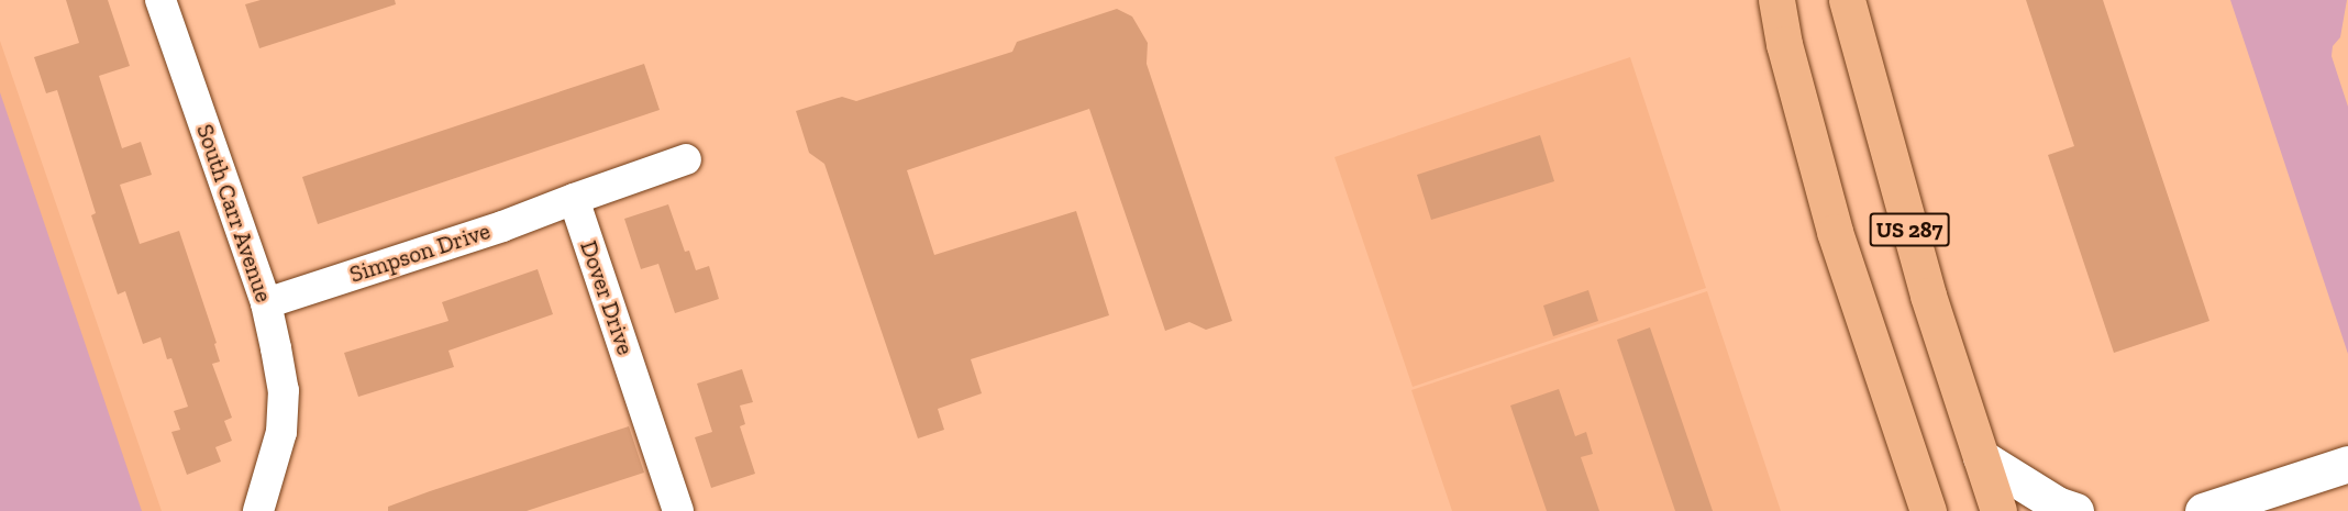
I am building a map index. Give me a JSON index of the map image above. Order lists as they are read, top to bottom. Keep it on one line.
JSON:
{"streets":{"main road":["US 287"],"street":["South Carr Avenue","Simpson Drive","Dover Drive"]},"crossings":[["South Carr Avenue","Simpson Drive"],["Simpson Drive","Dover Drive"]]}
